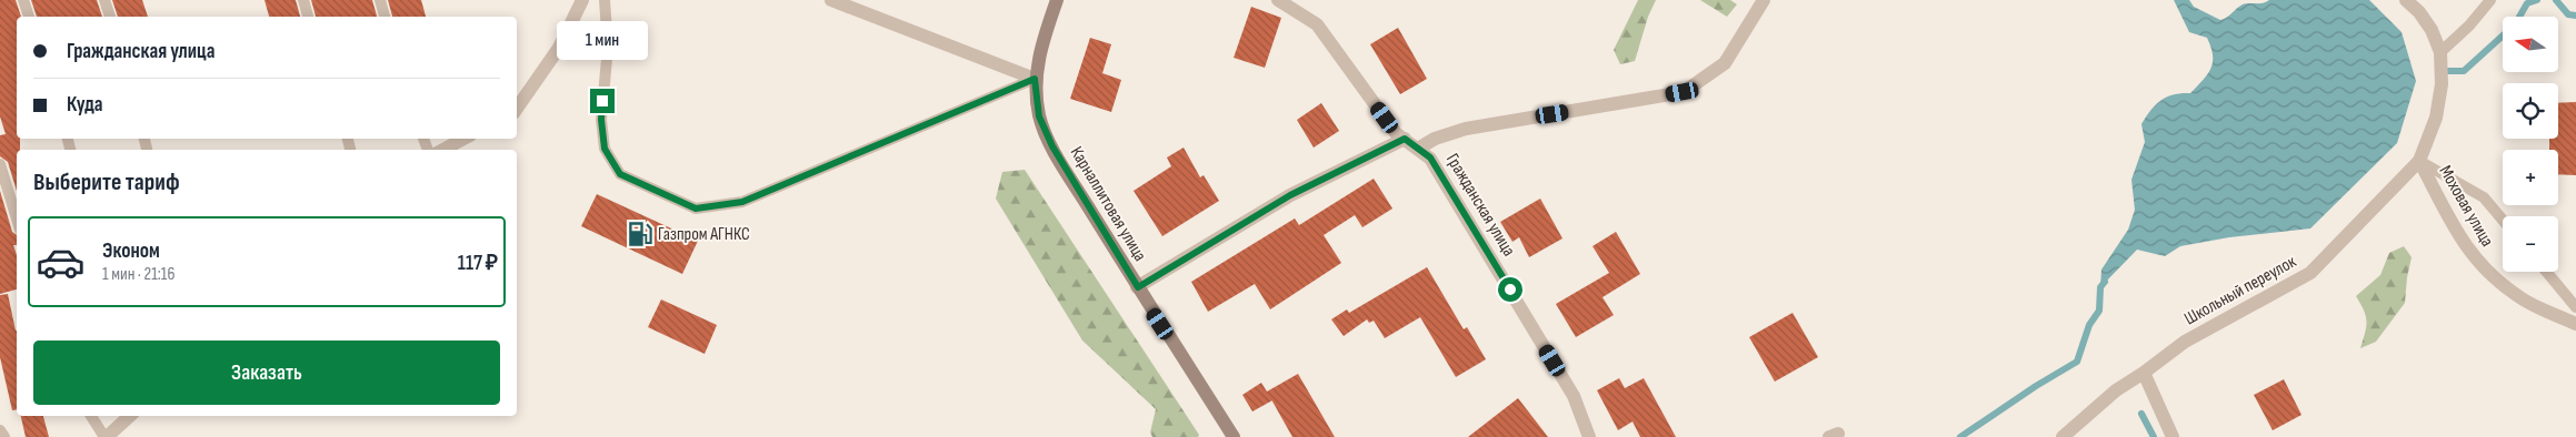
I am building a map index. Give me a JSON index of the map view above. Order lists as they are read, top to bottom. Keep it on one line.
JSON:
{"streets":{"street":["Карналлитовая улица","Гражданская улица","Моховая улица","Школьный переулок"]},"crossings":[["Моховая улица","Школьный переулок"]],"places":{"fuel station":["Газпром АГНКС"]},"north":"left","page":{"map_buttons":["+","−"],"banner":["Гражданская улица","Куда"],"bubble":"1 мин","heading":"Выберите тариф","list":[{"name":"Эконом","note":"1 мин · 21:16","value":"117 ₽"}],"buttons":"Заказать"}}
